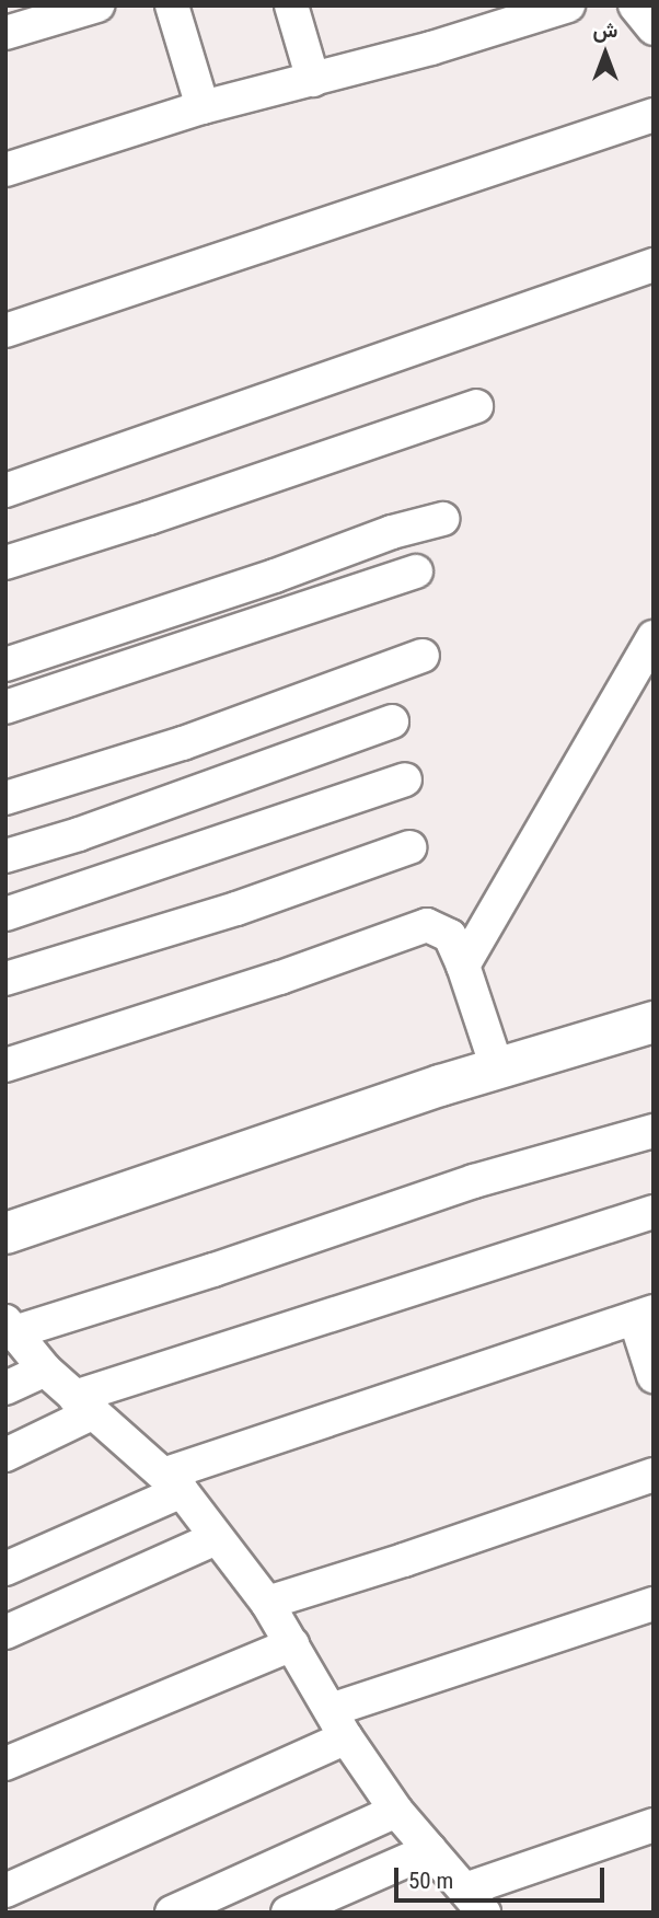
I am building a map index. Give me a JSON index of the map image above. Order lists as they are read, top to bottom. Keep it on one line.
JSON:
{"scale_bar":"50 m","north":"top"}
